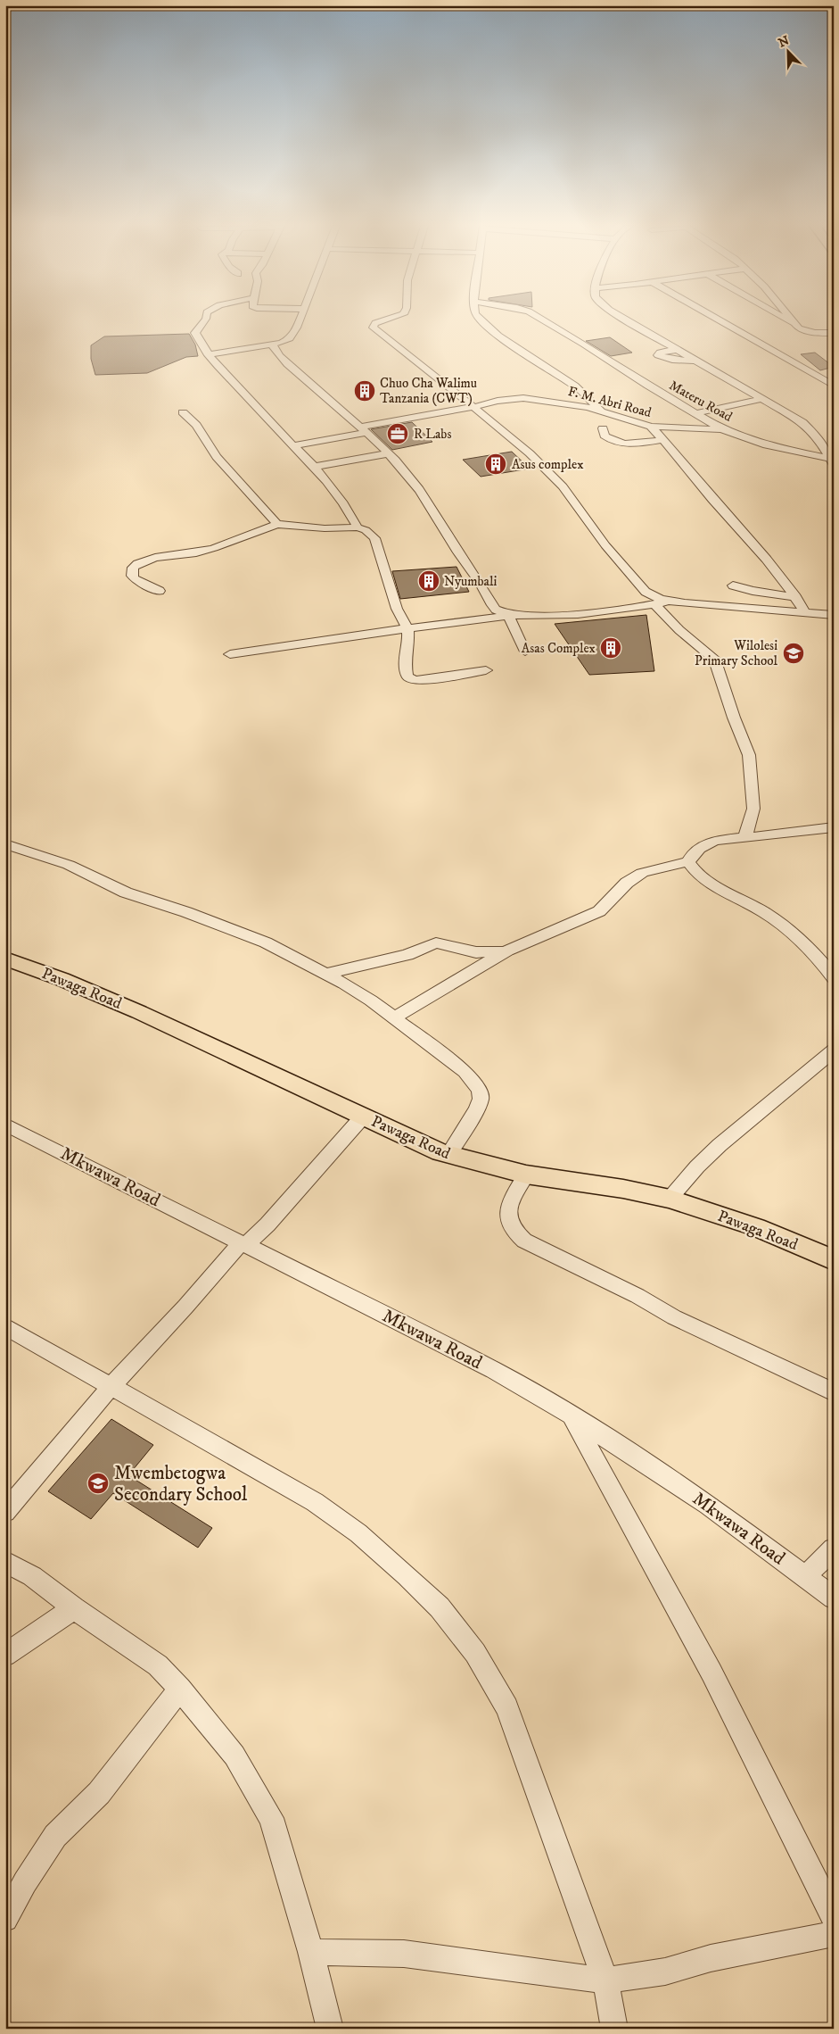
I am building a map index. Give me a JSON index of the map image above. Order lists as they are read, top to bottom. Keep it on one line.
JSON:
{"streets":{"main road":["Pawaga Road"],"street":["Materu Road","F. M. Abri Road","Mkwawa Road"]},"crossings":[["Materu Road","F. M. Abri Road"]],"places":{"building":["Chuo Cha Walimu Tanzania (CWT)","Asus complex","Nyumbali","Asas Complex"],"office":["R Labs"],"school or university":["Wilolesi Primary School","Mwembetogwa Secondary School"]},"north":"top left"}
